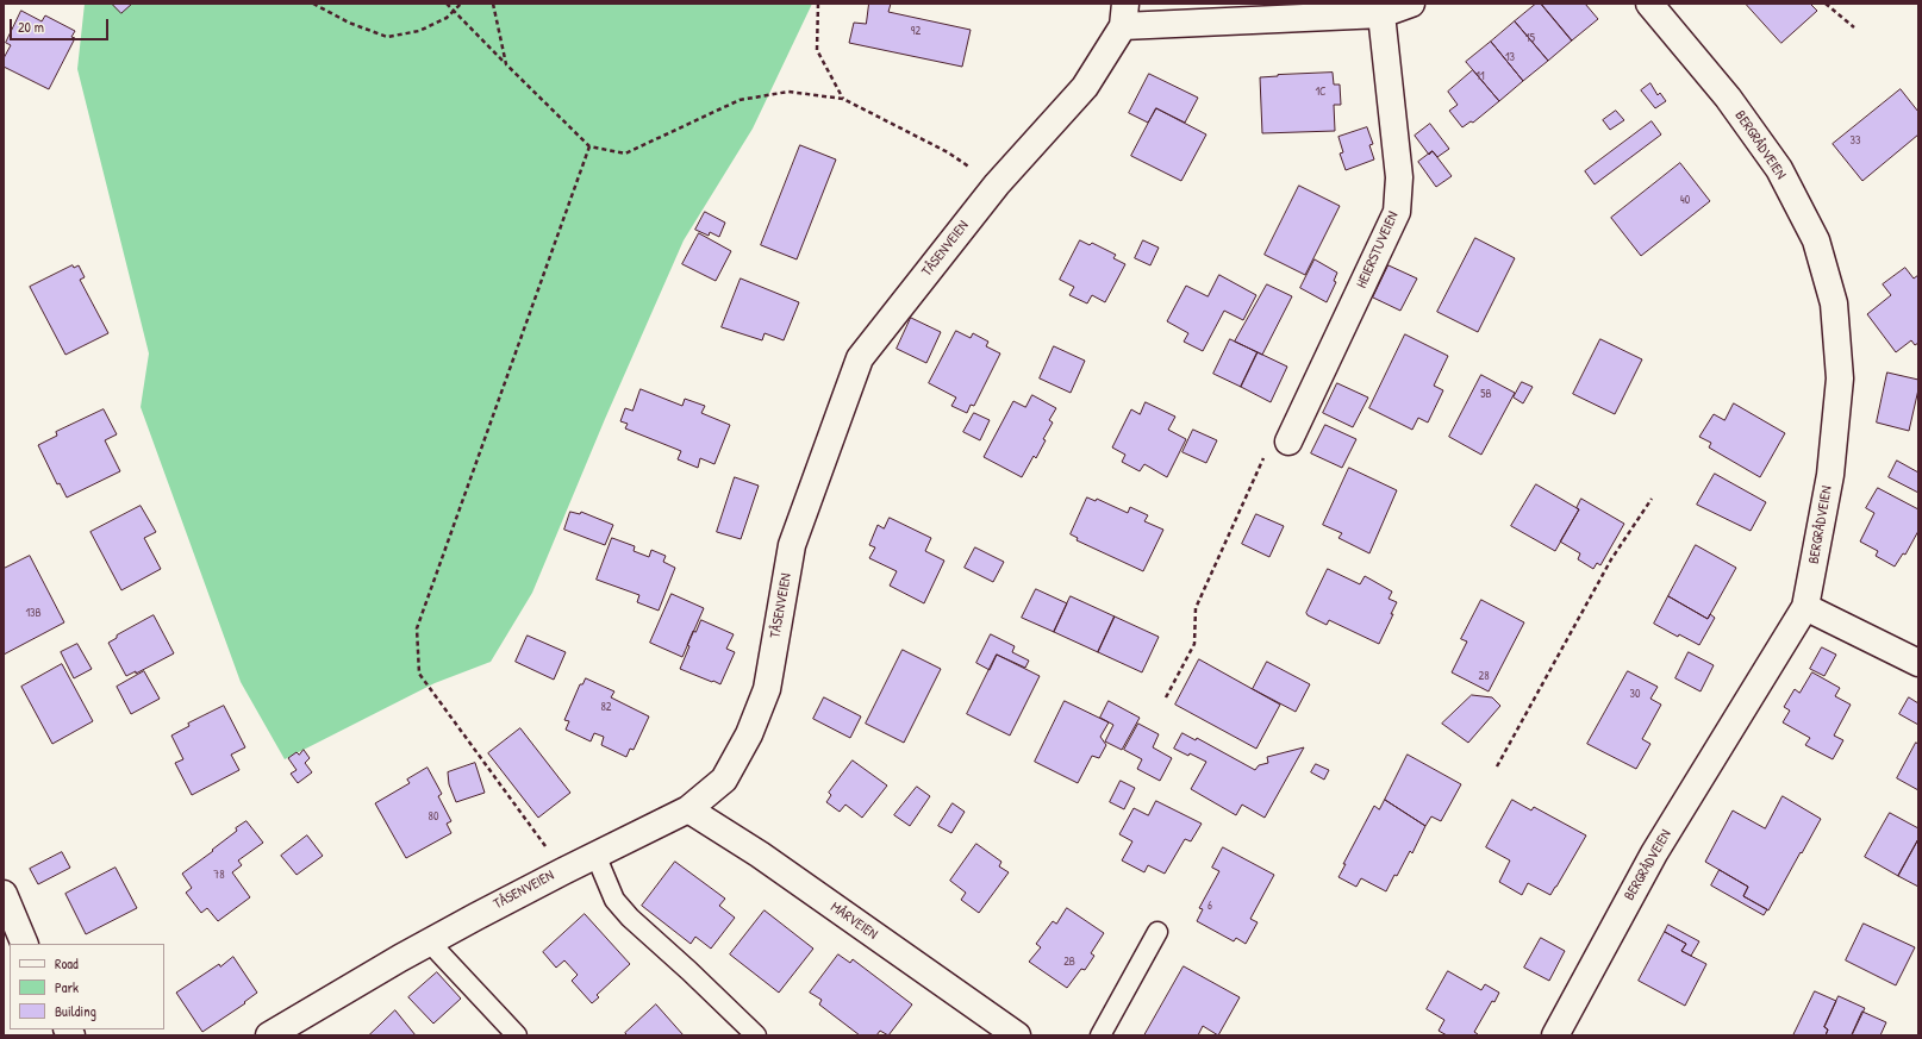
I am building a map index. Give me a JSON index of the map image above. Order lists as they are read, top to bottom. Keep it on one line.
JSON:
{"streets":{"street":["BERGRÅDVEIEN","TÅSENVEIEN","HEIERSTUVEIEN","MÅRVEIEN"]},"crossings":[["TÅSENVEIEN","MÅRVEIEN"]],"house_numbers":["92","15","13","11","1C","33","40","5B","13B","28","30","82","80","78","6","2B"],"legend":["Road","Park","Building"],"scale_bar":"20 m"}
